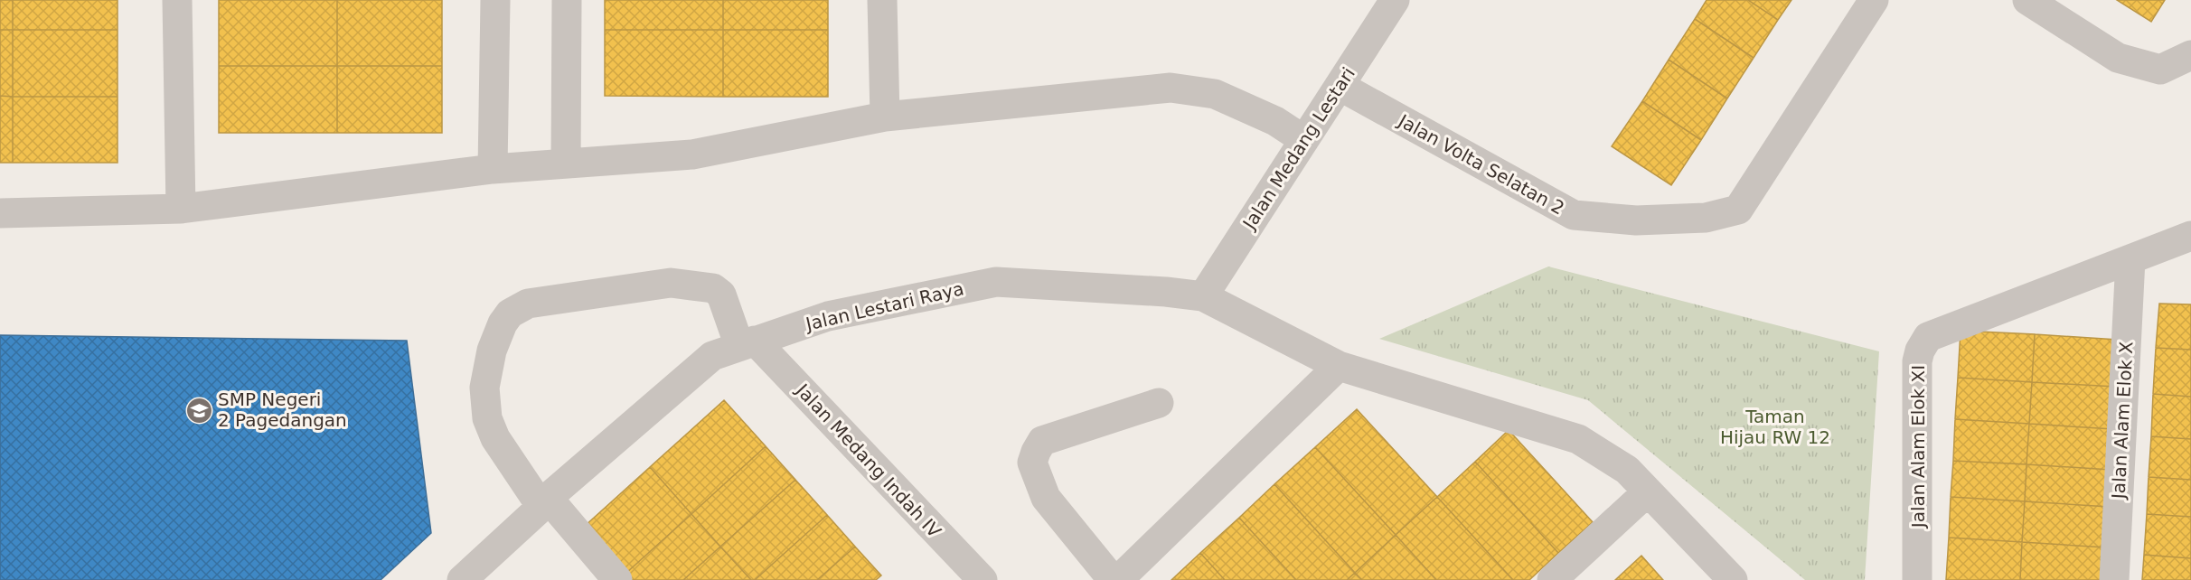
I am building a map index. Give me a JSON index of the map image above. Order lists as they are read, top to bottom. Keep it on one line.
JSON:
{"streets":{"street":["Jalan Medang Lestari","Jalan Volta Selatan 2","Jalan Lestari Raya","Jalan Alam Elok X","Jalan Alam Elok XI","Jalan Medang Indah IV"]},"crossings":[["Jalan Medang Lestari","Jalan Volta Selatan 2"],["Jalan Medang Lestari","Jalan Lestari Raya"],["Jalan Lestari Raya","Jalan Medang Indah IV"],["Jalan Alam Elok X","Jalan Alam Elok XI"]],"parks":["Taman Hijau RW 12"],"places":{"school or university":["SMP Negeri 2 Pagedangan"]}}
